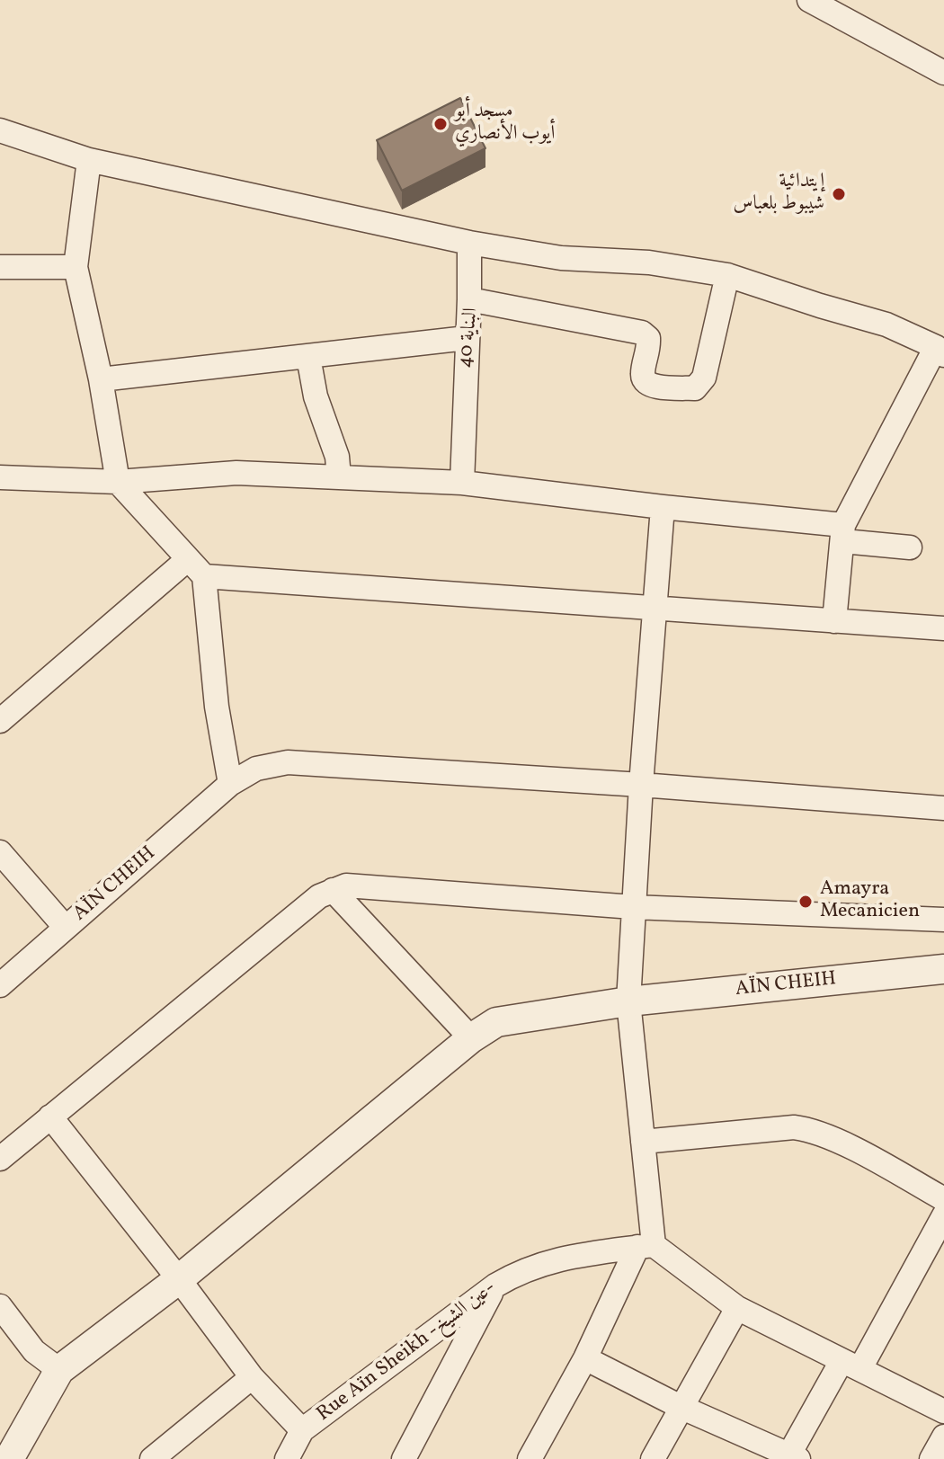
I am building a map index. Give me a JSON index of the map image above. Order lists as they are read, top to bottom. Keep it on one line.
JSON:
{"streets":{"street":["البناية 40","AÏN CHEIH","Rue Aïn Sheikh -عين الشيخ-"]},"crossings":[["AÏN CHEIH","Rue Aïn Sheikh -عين الشيخ-"]],"places":["مسجد أبو أيوب الأنصاري","إيتدائية شيبوط بلعباس","Amayra Mecanicien"]}
